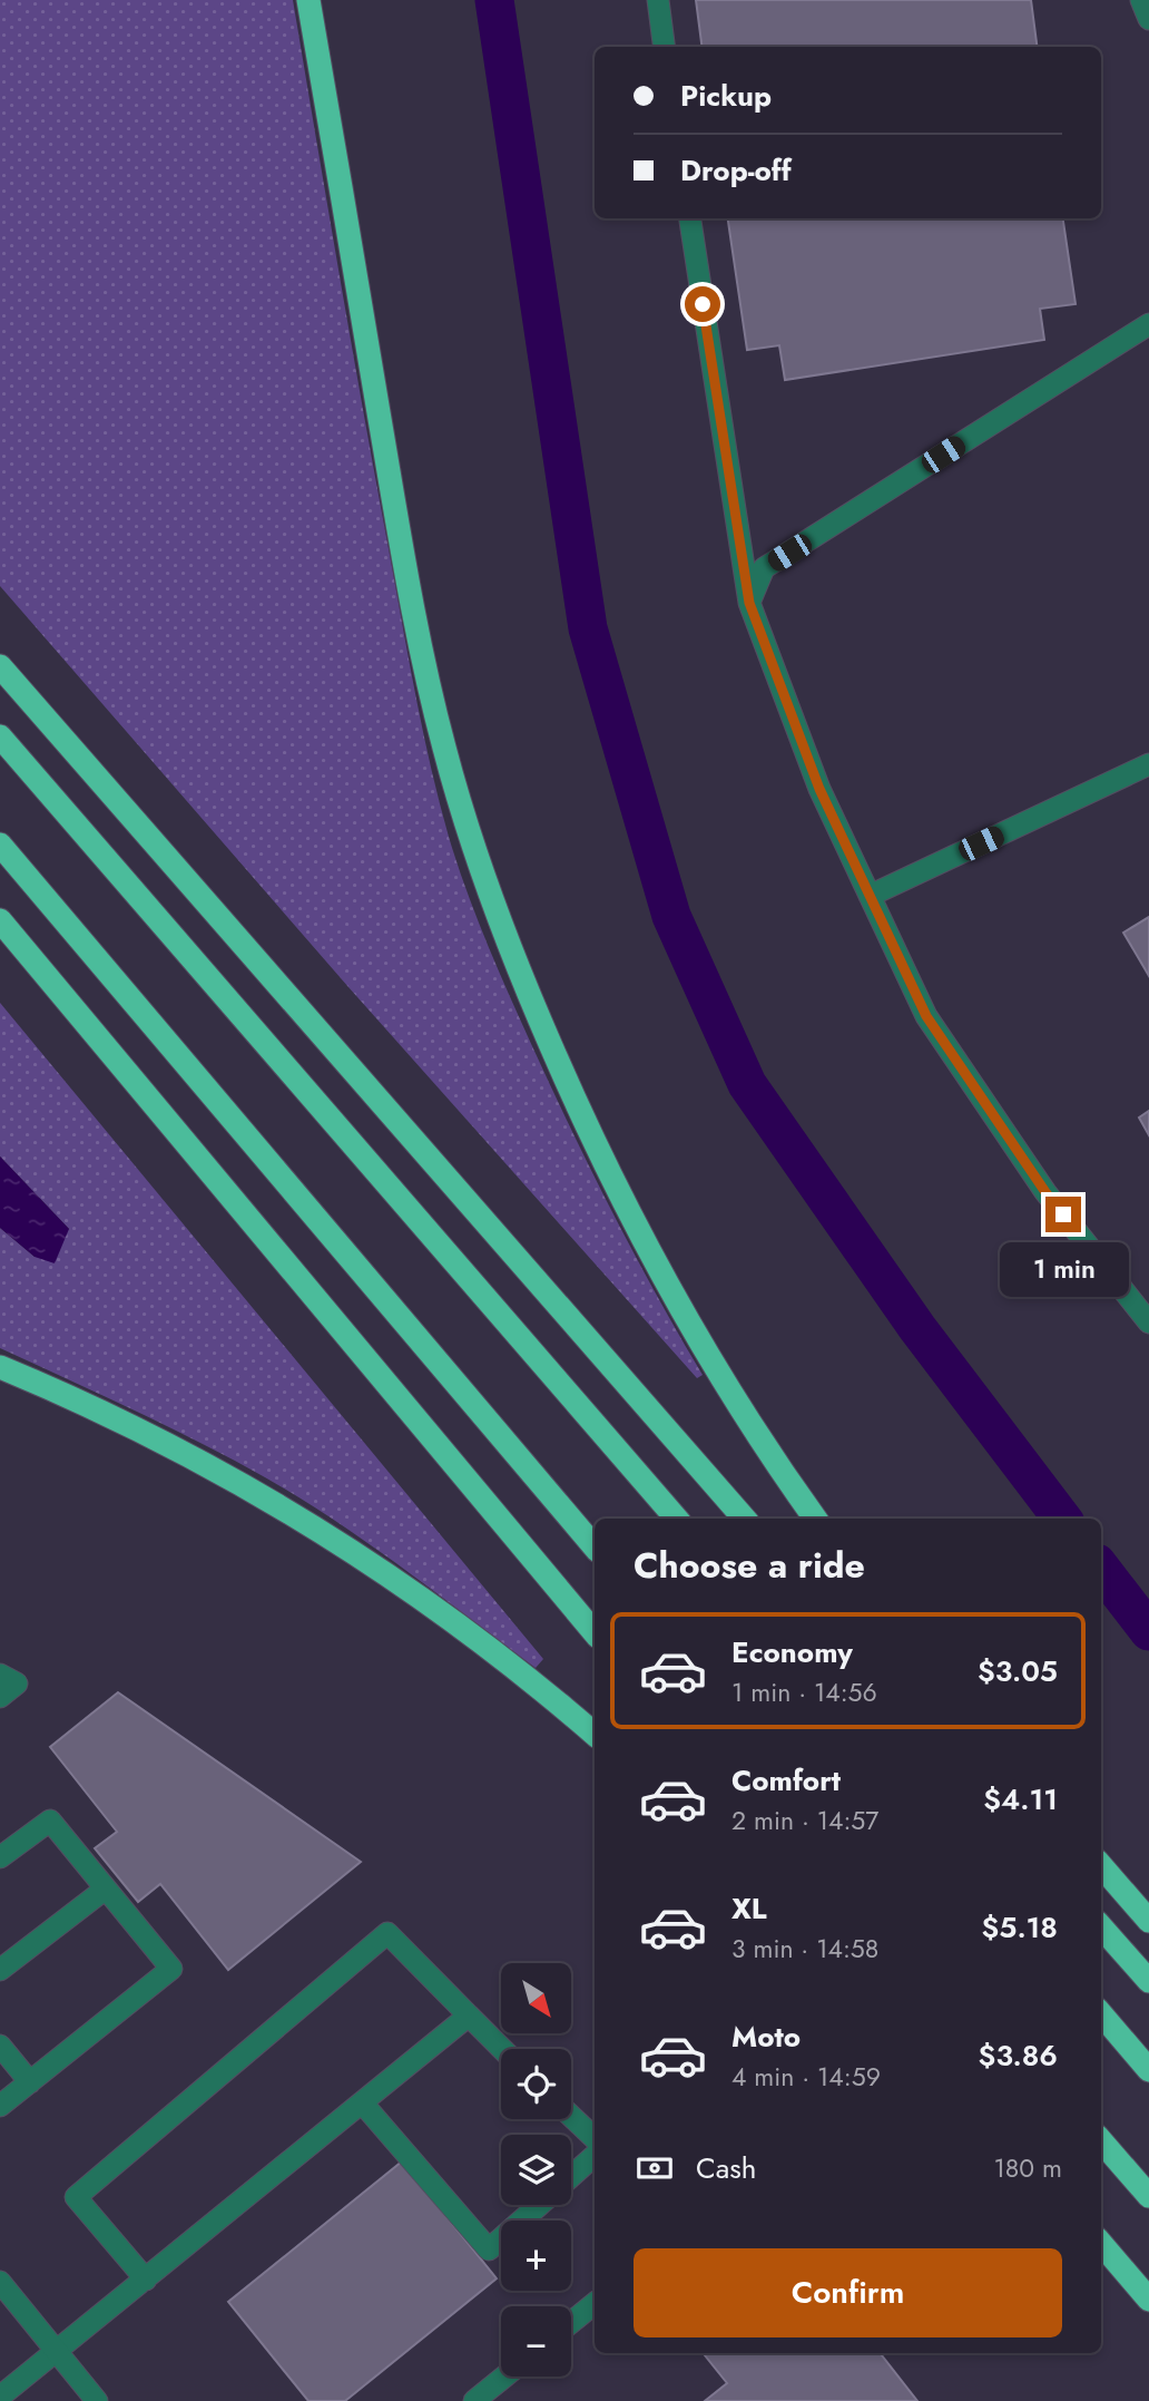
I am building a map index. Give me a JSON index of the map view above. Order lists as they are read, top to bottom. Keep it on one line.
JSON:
{"north":"bottom right","page":{"banner":["Pickup","Drop-off"],"bubble":"1 min","heading":"Choose a ride","list":[{"name":"Economy","note":"1 min · 14:56","value":"$3.05"},{"name":"Comfort","note":"2 min · 14:57","value":"$4.11"},{"name":"XL","note":"3 min · 14:58","value":"$5.18"},{"name":"Moto","note":"4 min · 14:59","value":"$3.86"}],"map_buttons":["+","−"],"pay":["Cash","180 m"],"buttons":"Confirm"}}
